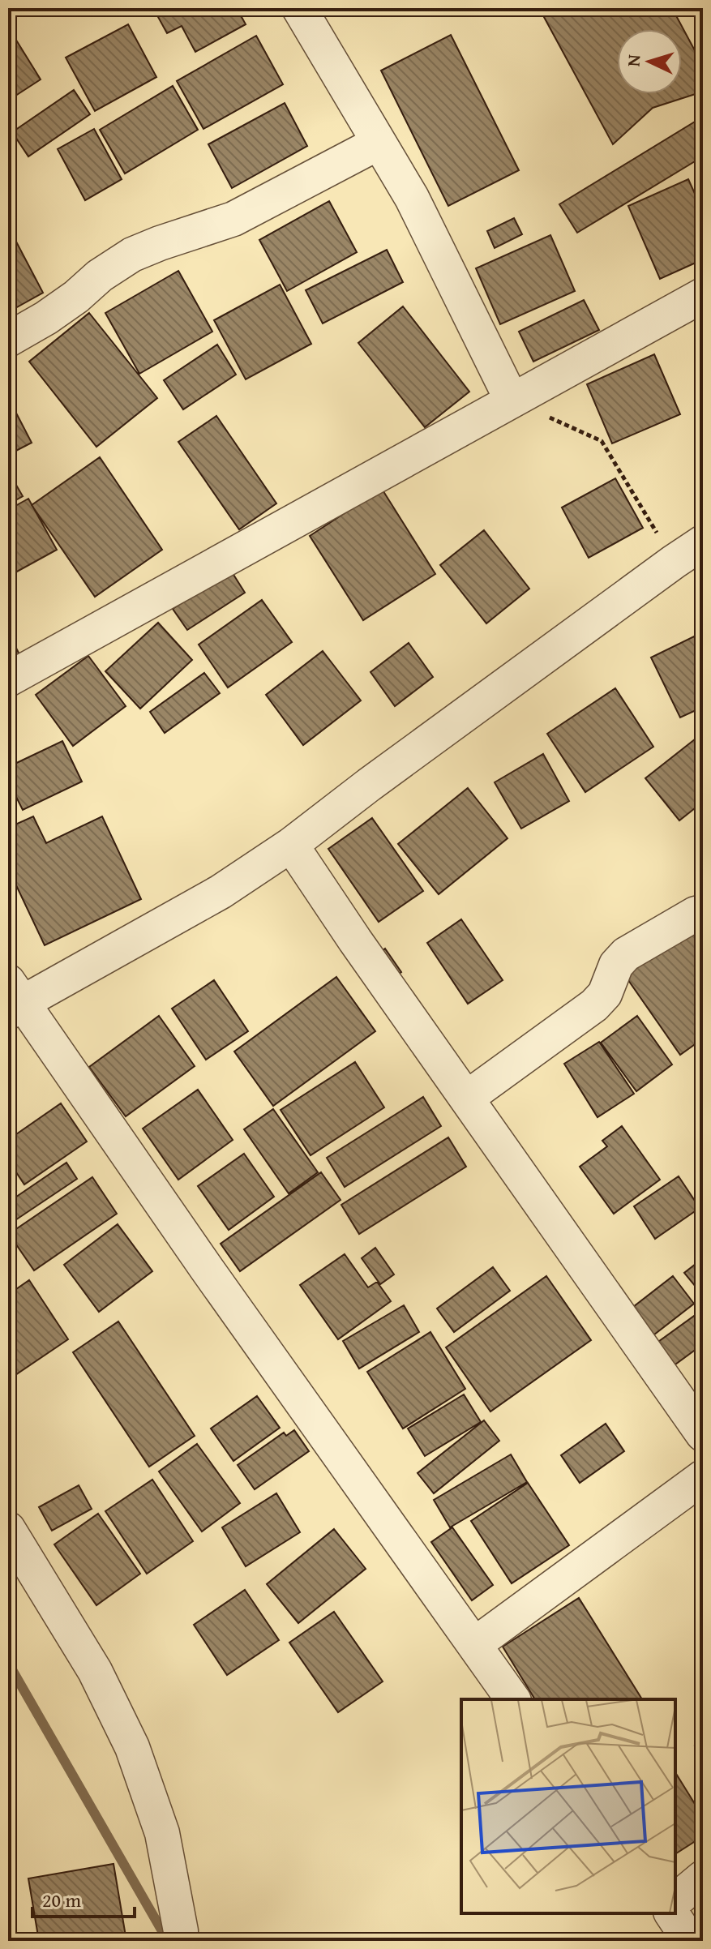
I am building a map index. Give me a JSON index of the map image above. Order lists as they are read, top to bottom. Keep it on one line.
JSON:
{"scale_bar":"20 m","north":"left"}
